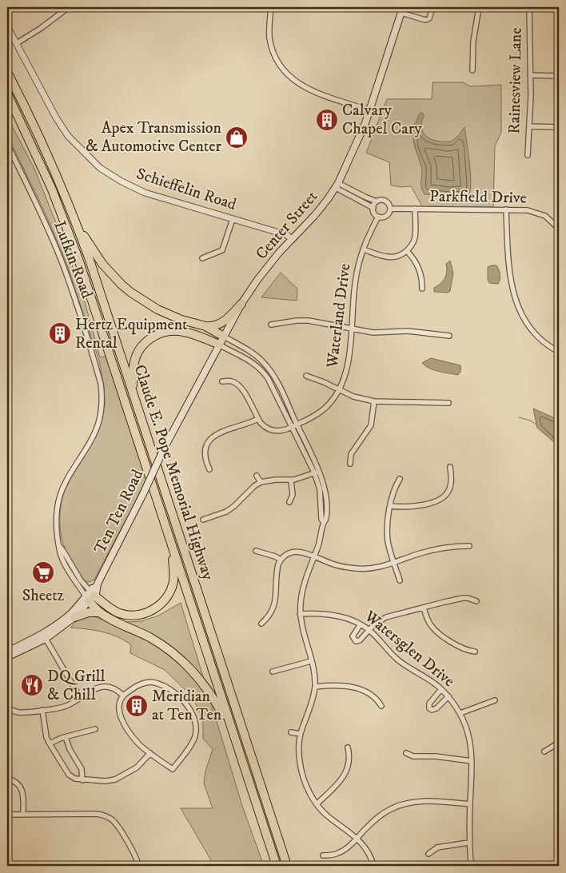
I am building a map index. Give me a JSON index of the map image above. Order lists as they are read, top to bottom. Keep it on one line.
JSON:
{"streets":{"highway":["Claude E. Pope Memorial Highway"],"main road":["Center Street","Ten Ten Road"],"street":["Rainesview Lane","Schieffelin Road","Parkfield Drive","Lufkin Road","Waterland Drive","Watersglen Drive"]},"crossings":[["Schieffelin Road","Center Street"],["Parkfield Drive","Center Street"],["Parkfield Drive","Waterland Drive"],["Center Street","Ten Ten Road"],["Lufkin Road","Ten Ten Road"]],"places":{"building":["Calvary Chapel Cary","Hertz Equipment Rental","Meridian at Ten Ten"],"shop":["Apex Transmission & Automotive Center"],"supermarket":["Sheetz"],"restaurant":["DQ Grill & Chill"]}}
